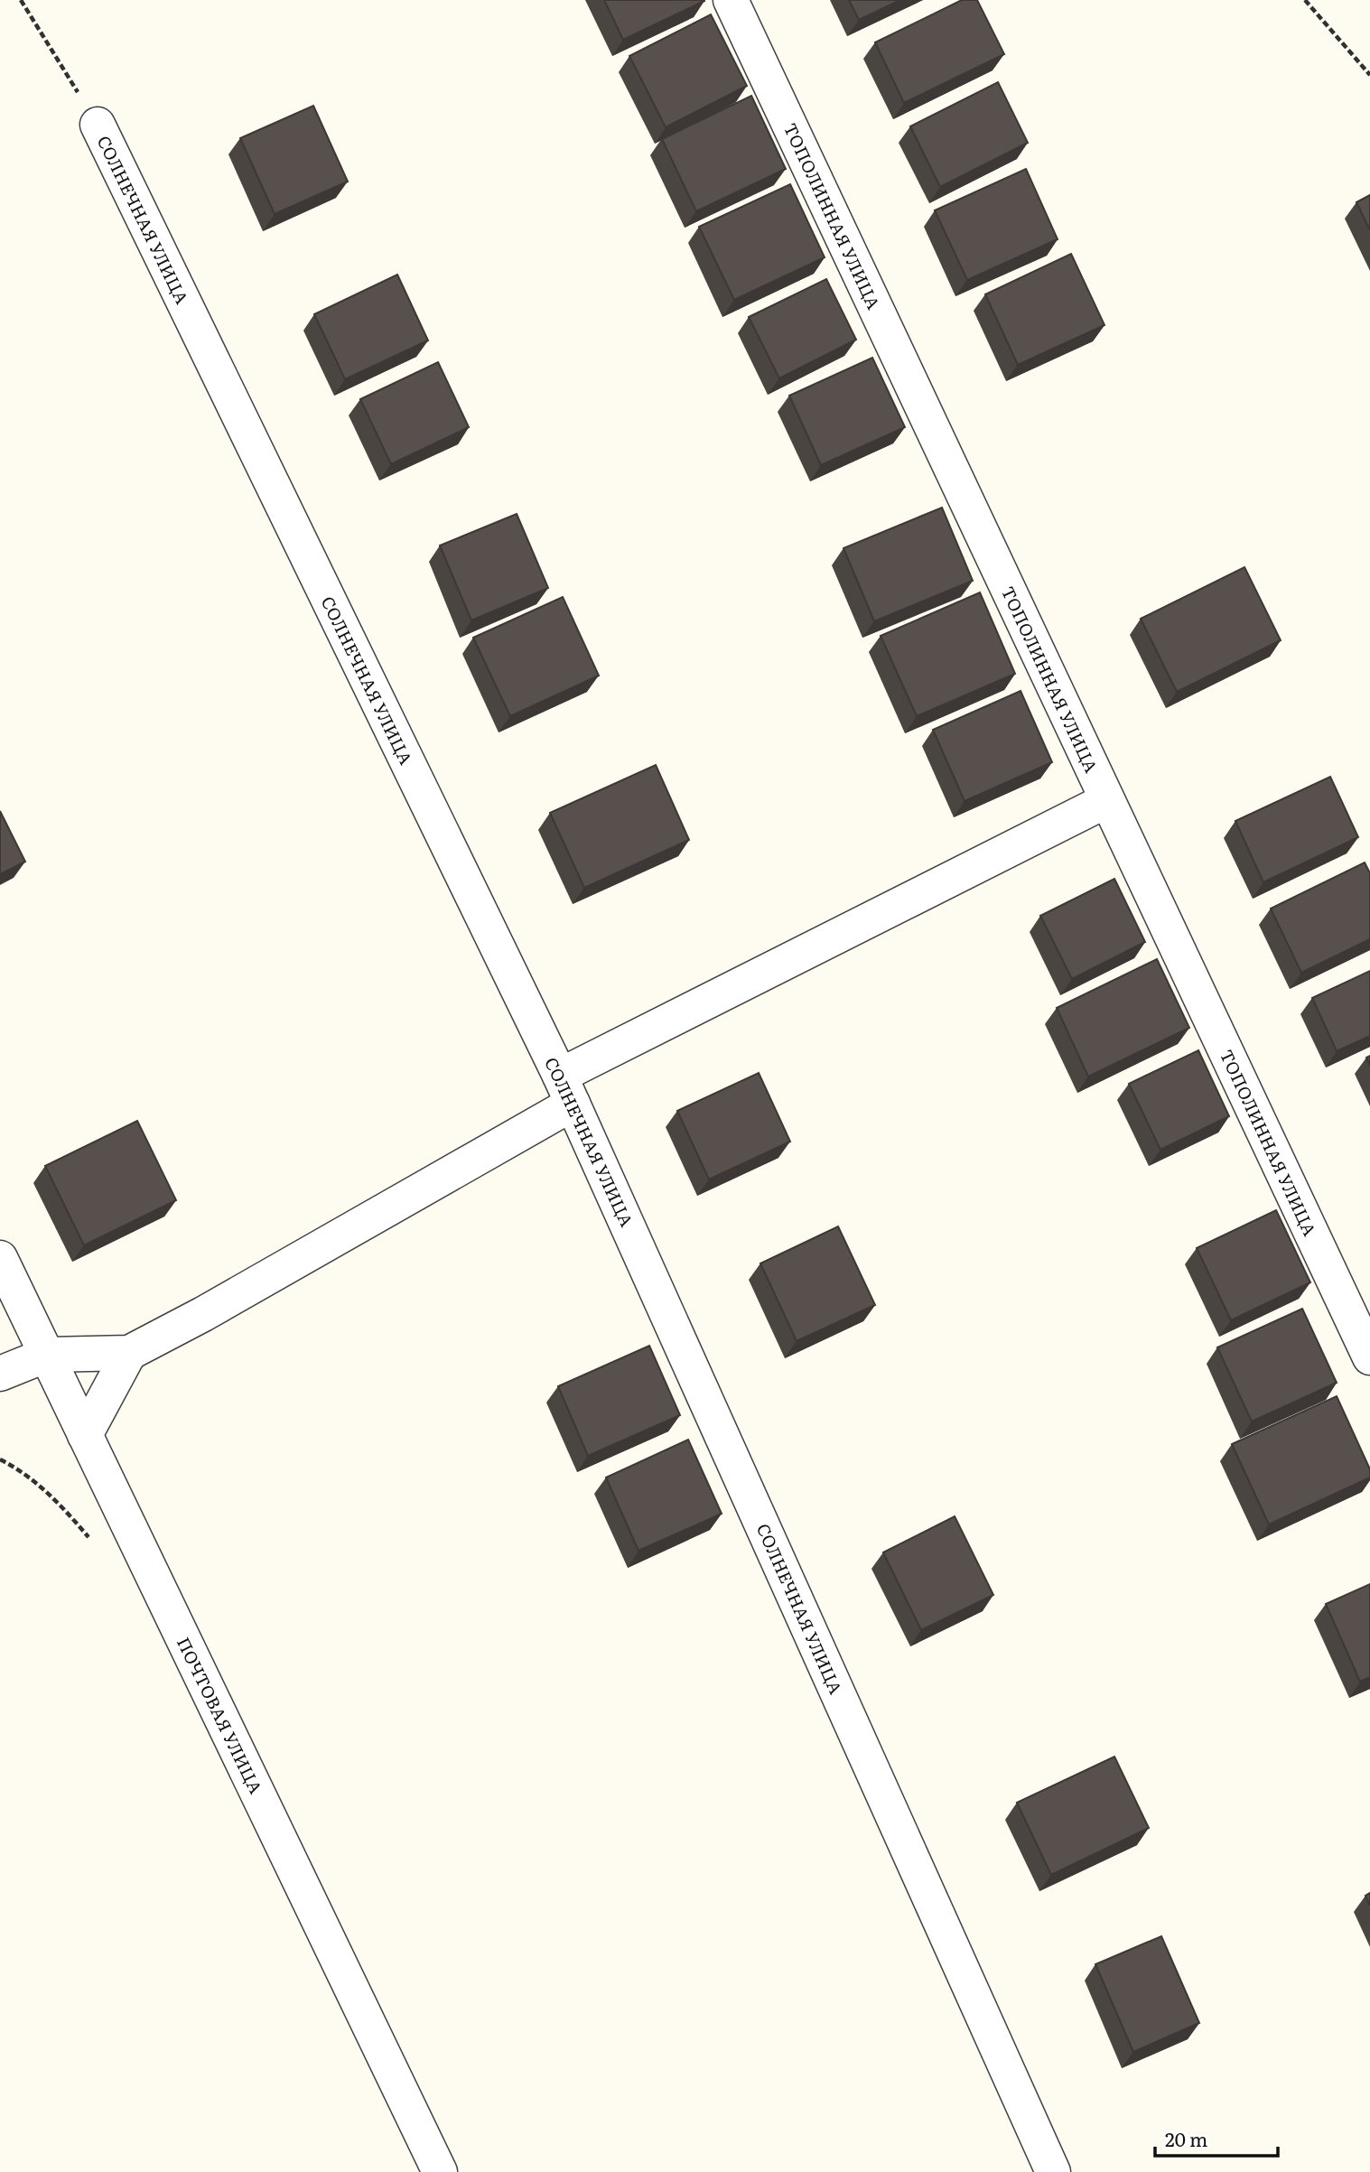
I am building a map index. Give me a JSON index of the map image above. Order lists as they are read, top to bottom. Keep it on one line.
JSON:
{"streets":{"street":["ТОПОЛИННАЯ УЛИЦА","СОЛНЕЧНАЯ УЛИЦА","ПОЧТОВАЯ УЛИЦА"]},"scale_bar":"20 m"}
